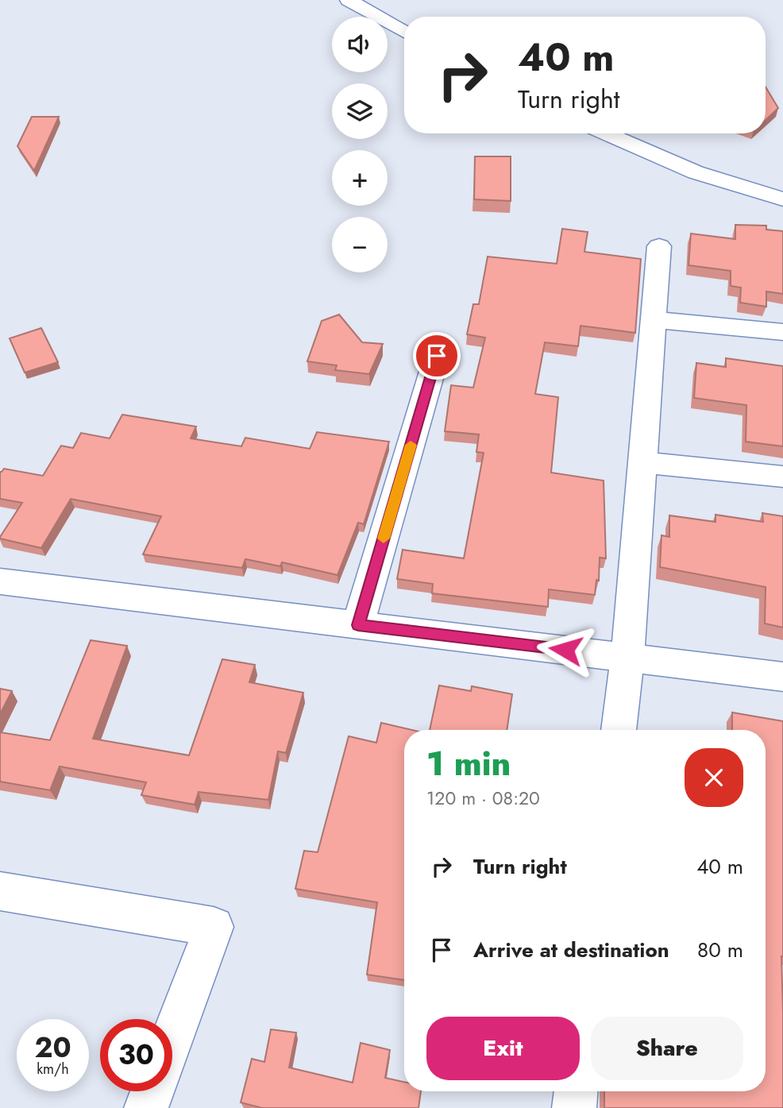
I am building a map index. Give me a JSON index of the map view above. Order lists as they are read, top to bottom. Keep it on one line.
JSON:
{"page":{"map_buttons":["+","−"],"turn":["40 m","Turn right"],"heading":["1 min","120 m · 08:20"],"list":[{"name":"Turn right","value":"40 m"},{"name":"Arrive at destination","value":"80 m"}],"buttons":["Exit","Share"],"speed":"20 km/h","limit":"30"}}
